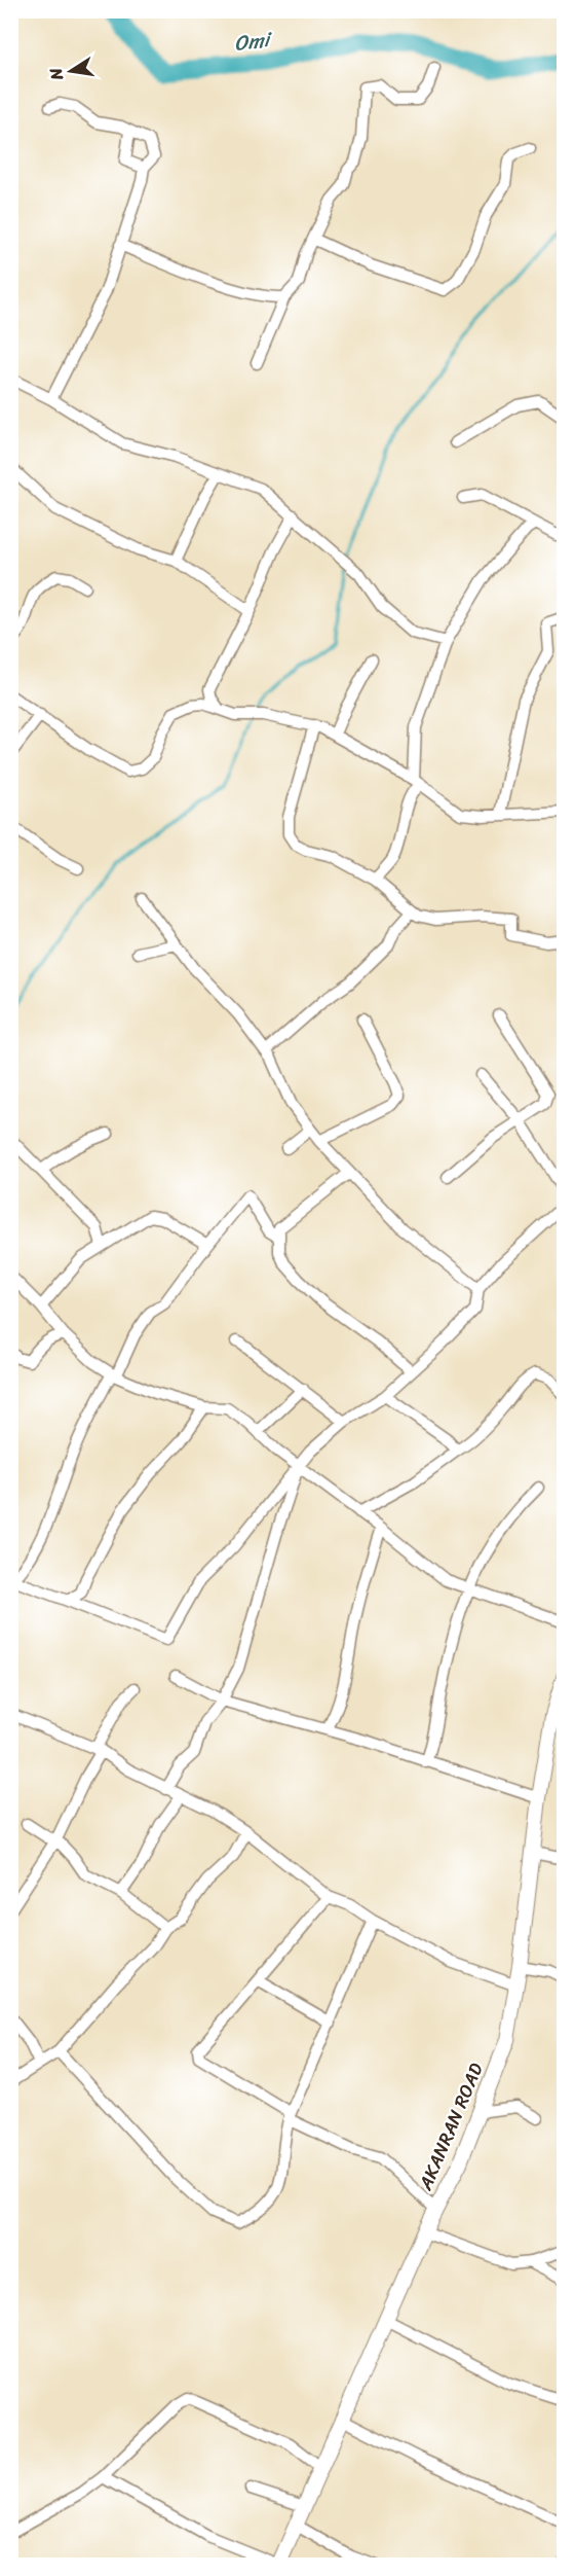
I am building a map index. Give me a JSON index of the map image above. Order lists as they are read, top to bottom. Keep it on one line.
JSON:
{"streets":{"main road":["AKANRAN ROAD"]},"water":["Omi"],"north":"left"}
